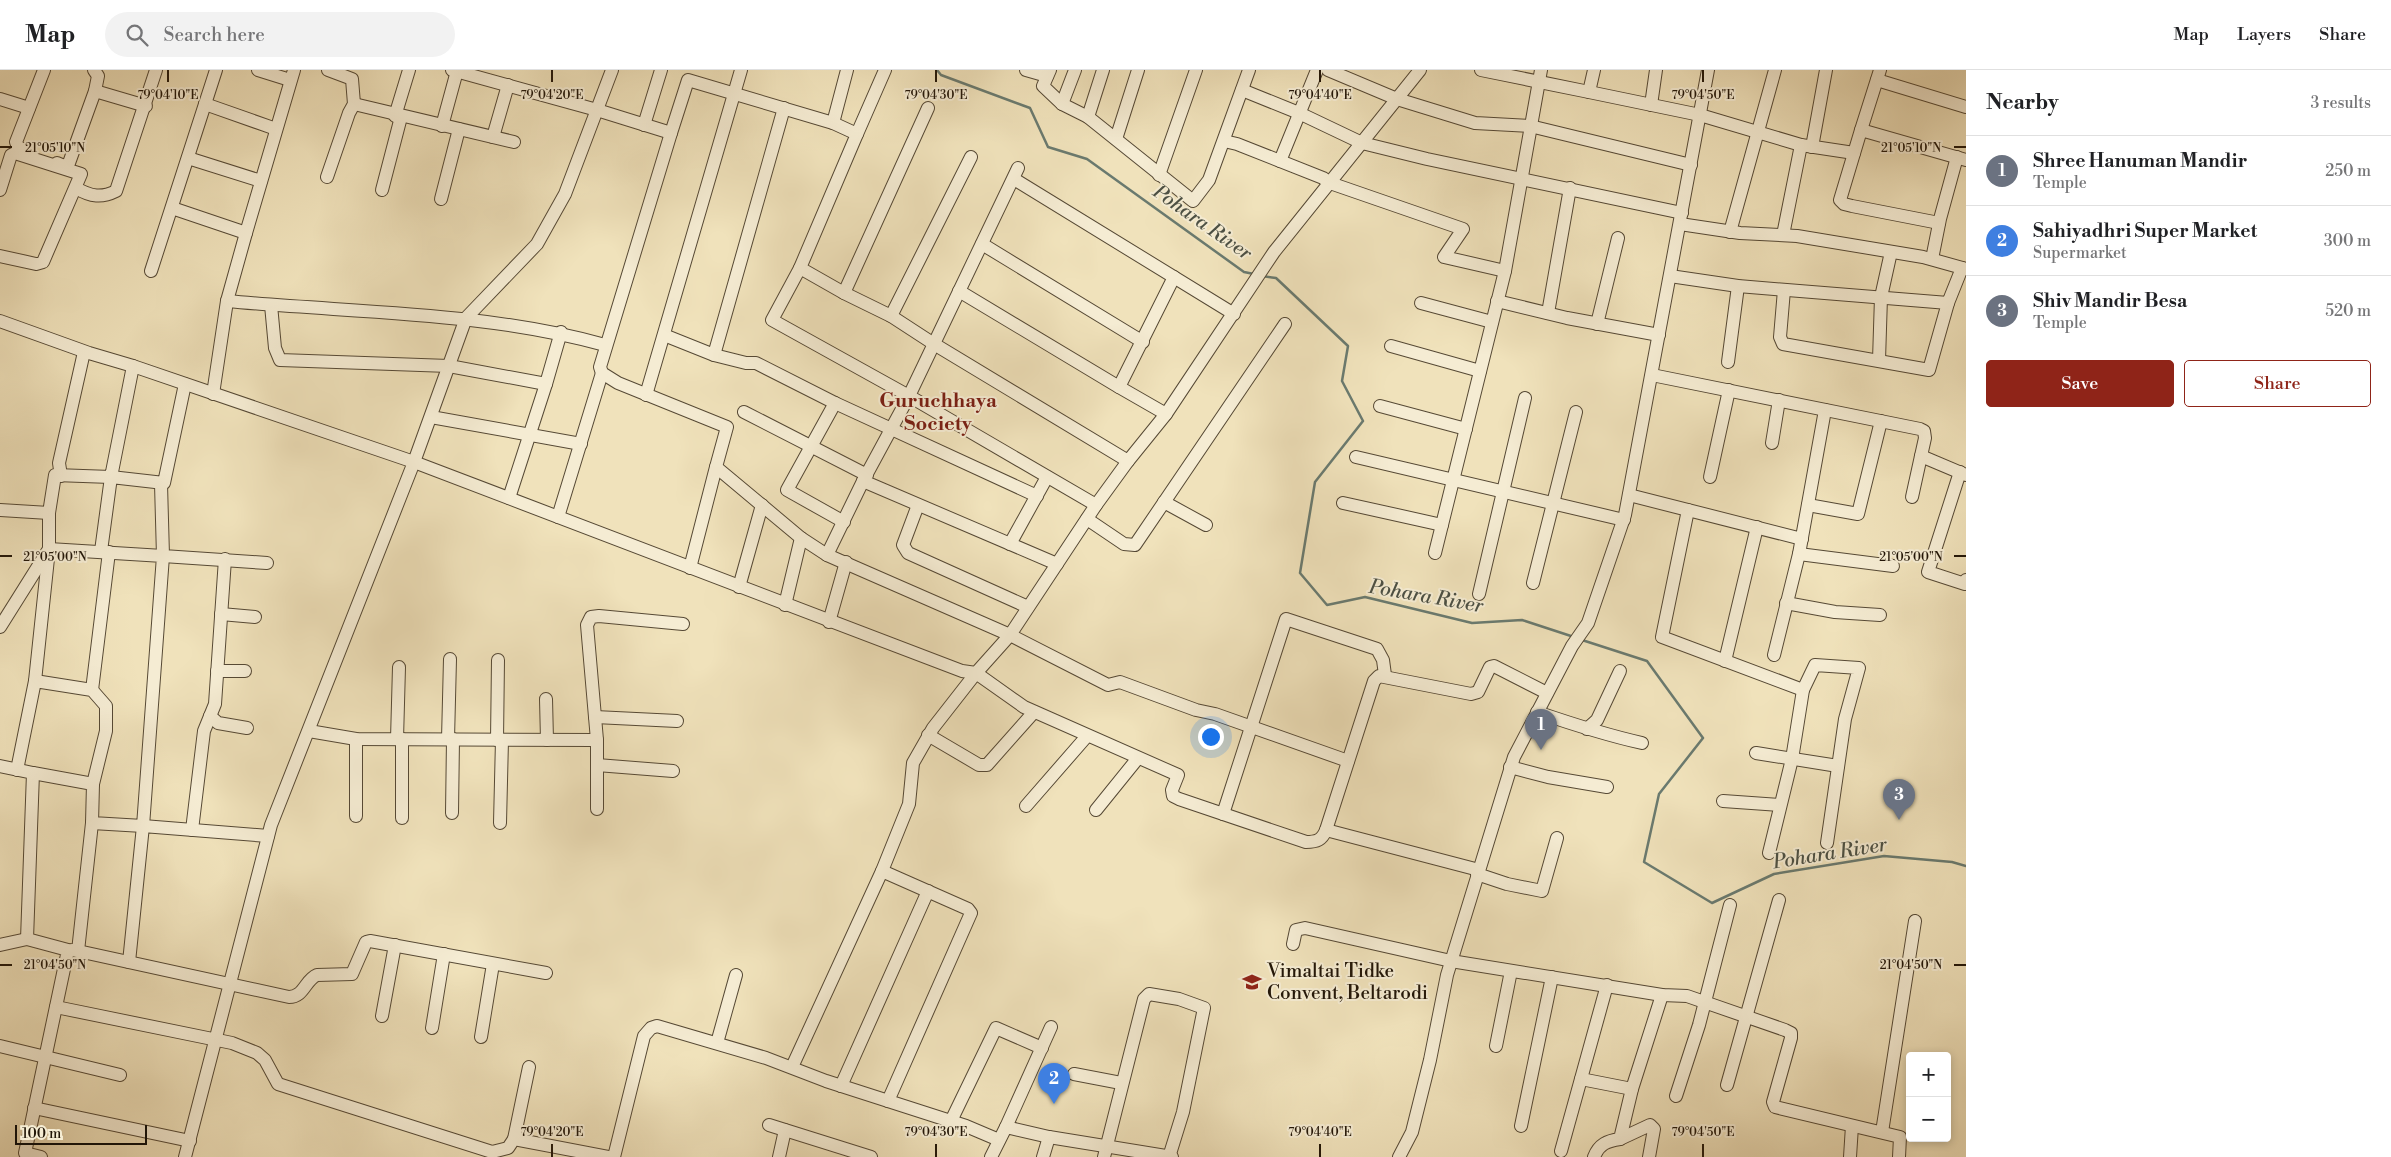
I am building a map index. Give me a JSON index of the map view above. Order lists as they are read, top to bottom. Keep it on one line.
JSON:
{"districts":["Guruchhaya Society"],"water":["Pohara River"],"places":{"school or university":["Vimaltai Tidke Convent, Beltarodi"]},"scale_bar":"100 m","page":{"header":"Map","search":"Search here","nav":["Map","Layers","Share"],"heading":["Nearby","3 results"],"list":[{"mark":"1","name":"Shree Hanuman Mandir","note":"Temple","value":"250 m"},{"mark":"2","name":"Sahiyadhri Super Market","note":"Supermarket","value":"300 m"},{"mark":"3","name":"Shiv Mandir Besa","note":"Temple","value":"520 m"}],"buttons":["Save","Share"],"pins":["1","3","2"],"map_buttons":["+","−"],"scale":"100 m"},"coordinates":["79°04'10\"E","79°04'20\"E","79°04'30\"E","79°04'40\"E","79°04'50\"E","21°05'10\"N","21°05'00\"N","21°04'50\"N"]}
